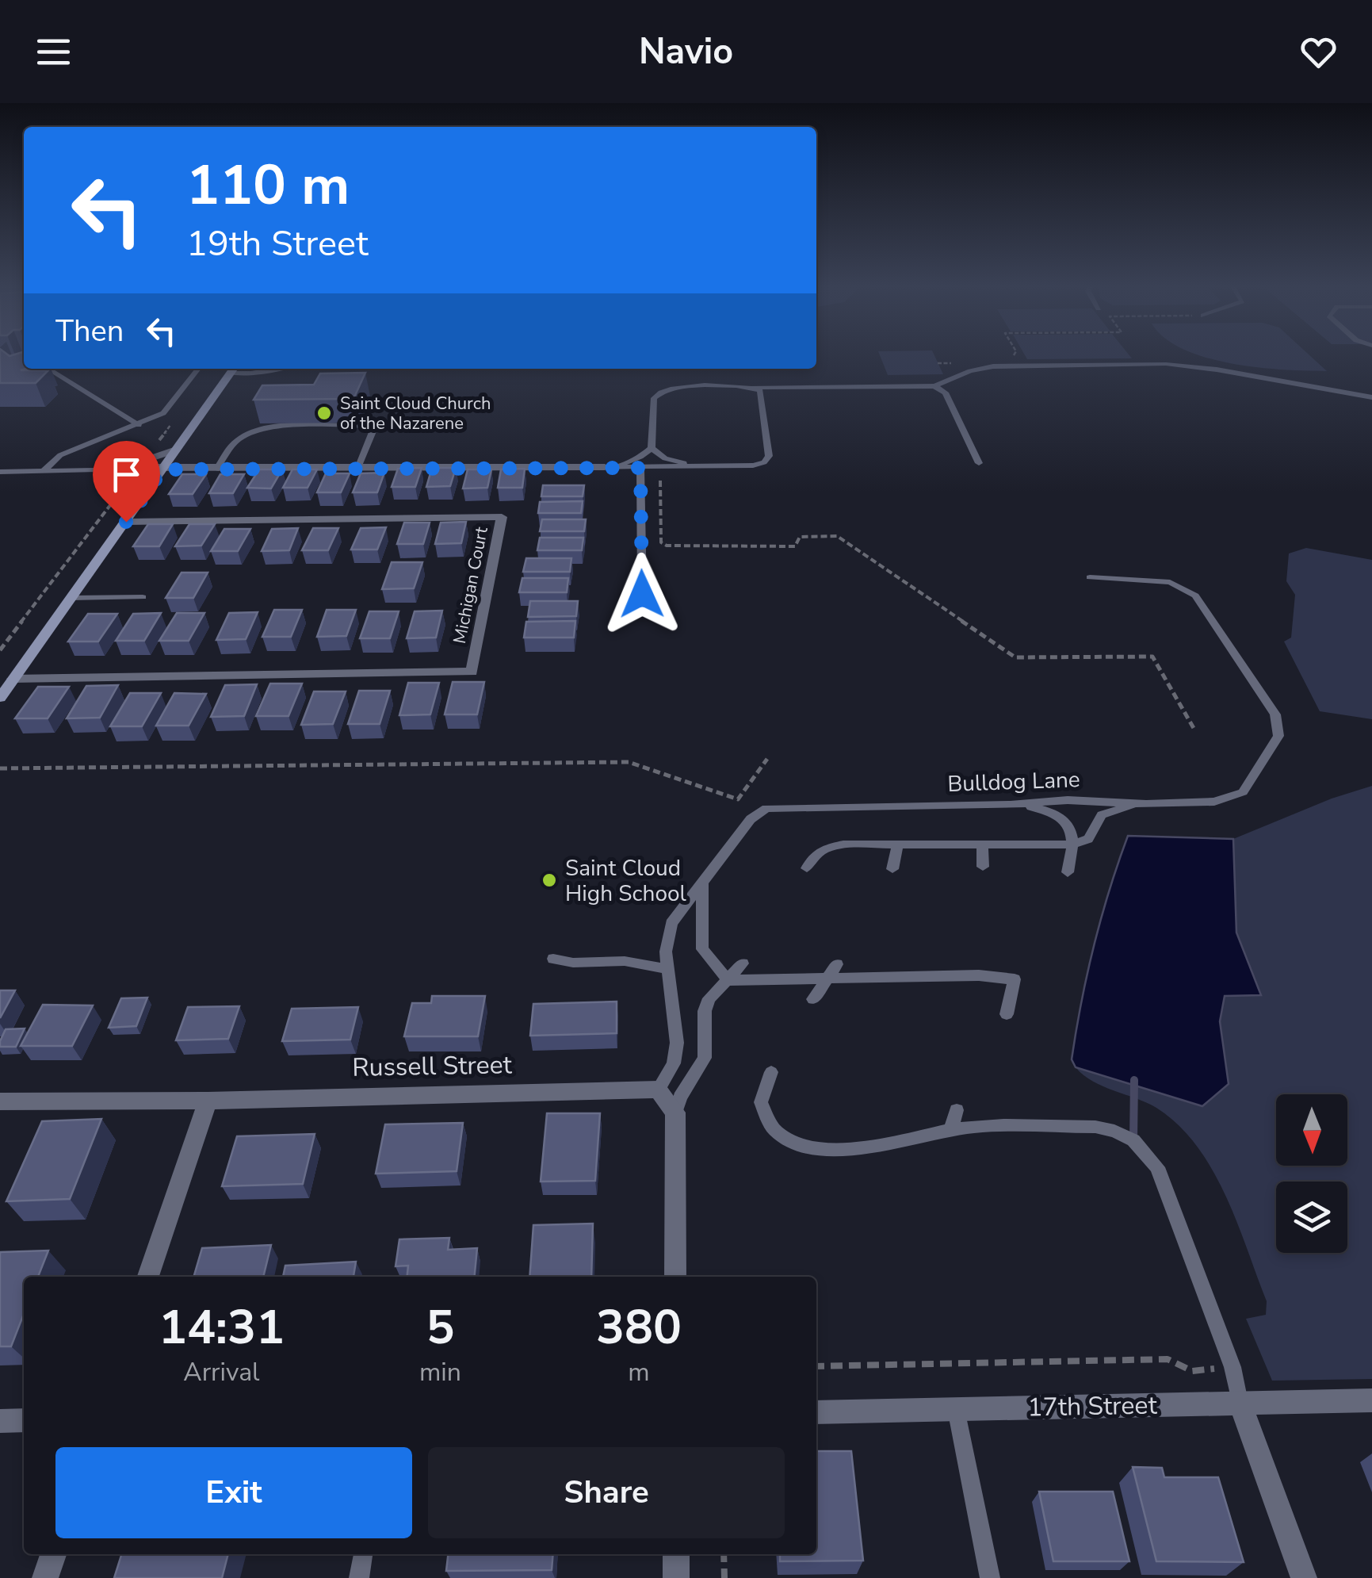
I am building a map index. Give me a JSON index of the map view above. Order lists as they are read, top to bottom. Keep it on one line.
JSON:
{"streets":{"street":["Michigan Court","Russell Street","17th Street"],"lane":["Bulldog Lane"]},"crossings":[["Bulldog Lane","Russell Street"]],"places":["Saint Cloud Church of the Nazarene","Saint Cloud High School"],"north":"bottom","page":{"header":"Navio","turn":["110 m","19th Street"],"then":"Then","eta":["14:31","Arrival","5","min","380","m"],"buttons":["Exit","Share"]}}
